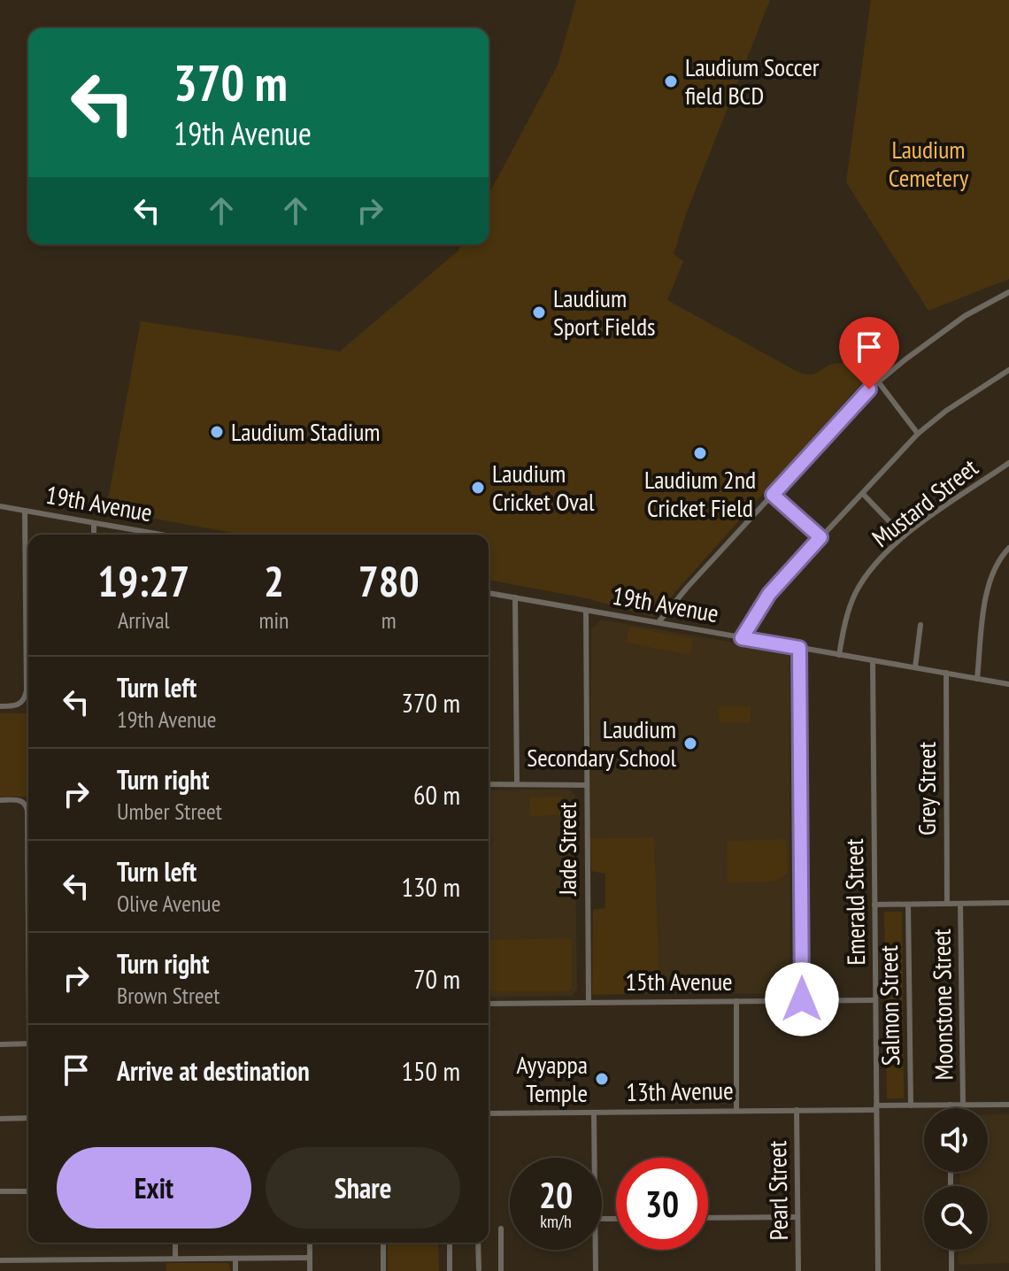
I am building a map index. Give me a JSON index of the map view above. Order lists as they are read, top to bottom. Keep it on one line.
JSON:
{"streets":{"street":["Mustard Street","19th Avenue","Grey Street","Jade Street","Emerald Street","15th Avenue","Moonstone Street","Salmon Street","13th Avenue","Pearl Street"]},"crossings":[["Mustard Street","19th Avenue"],["19th Avenue","Grey Street"],["19th Avenue","Jade Street"],["19th Avenue","Emerald Street"],["Jade Street","15th Avenue"],["Emerald Street","15th Avenue"],["Emerald Street","13th Avenue"],["Moonstone Street","13th Avenue"],["Salmon Street","13th Avenue"],["13th Avenue","Pearl Street"]],"parks":["Laudium Cemetery"],"places":["Laudium Soccer field BCD","Laudium Sport Fields","Laudium Stadium","Laudium 2nd Cricket Field","Laudium Cricket Oval","Laudium Secondary School","Ayyappa Temple"],"page":{"turn":["370 m","19th Avenue"],"eta":["19:27","Arrival","2","min","780","m"],"list":[{"name":"Turn left","note":"19th Avenue","value":"370 m"},{"name":"Turn right","note":"Umber Street","value":"60 m"},{"name":"Turn left","note":"Olive Avenue","value":"130 m"},{"name":"Turn right","note":"Brown Street","value":"70 m"},{"name":"Arrive at destination","value":"150 m"}],"buttons":["Exit","Share"],"speed":"20 km/h","limit":"30"}}
